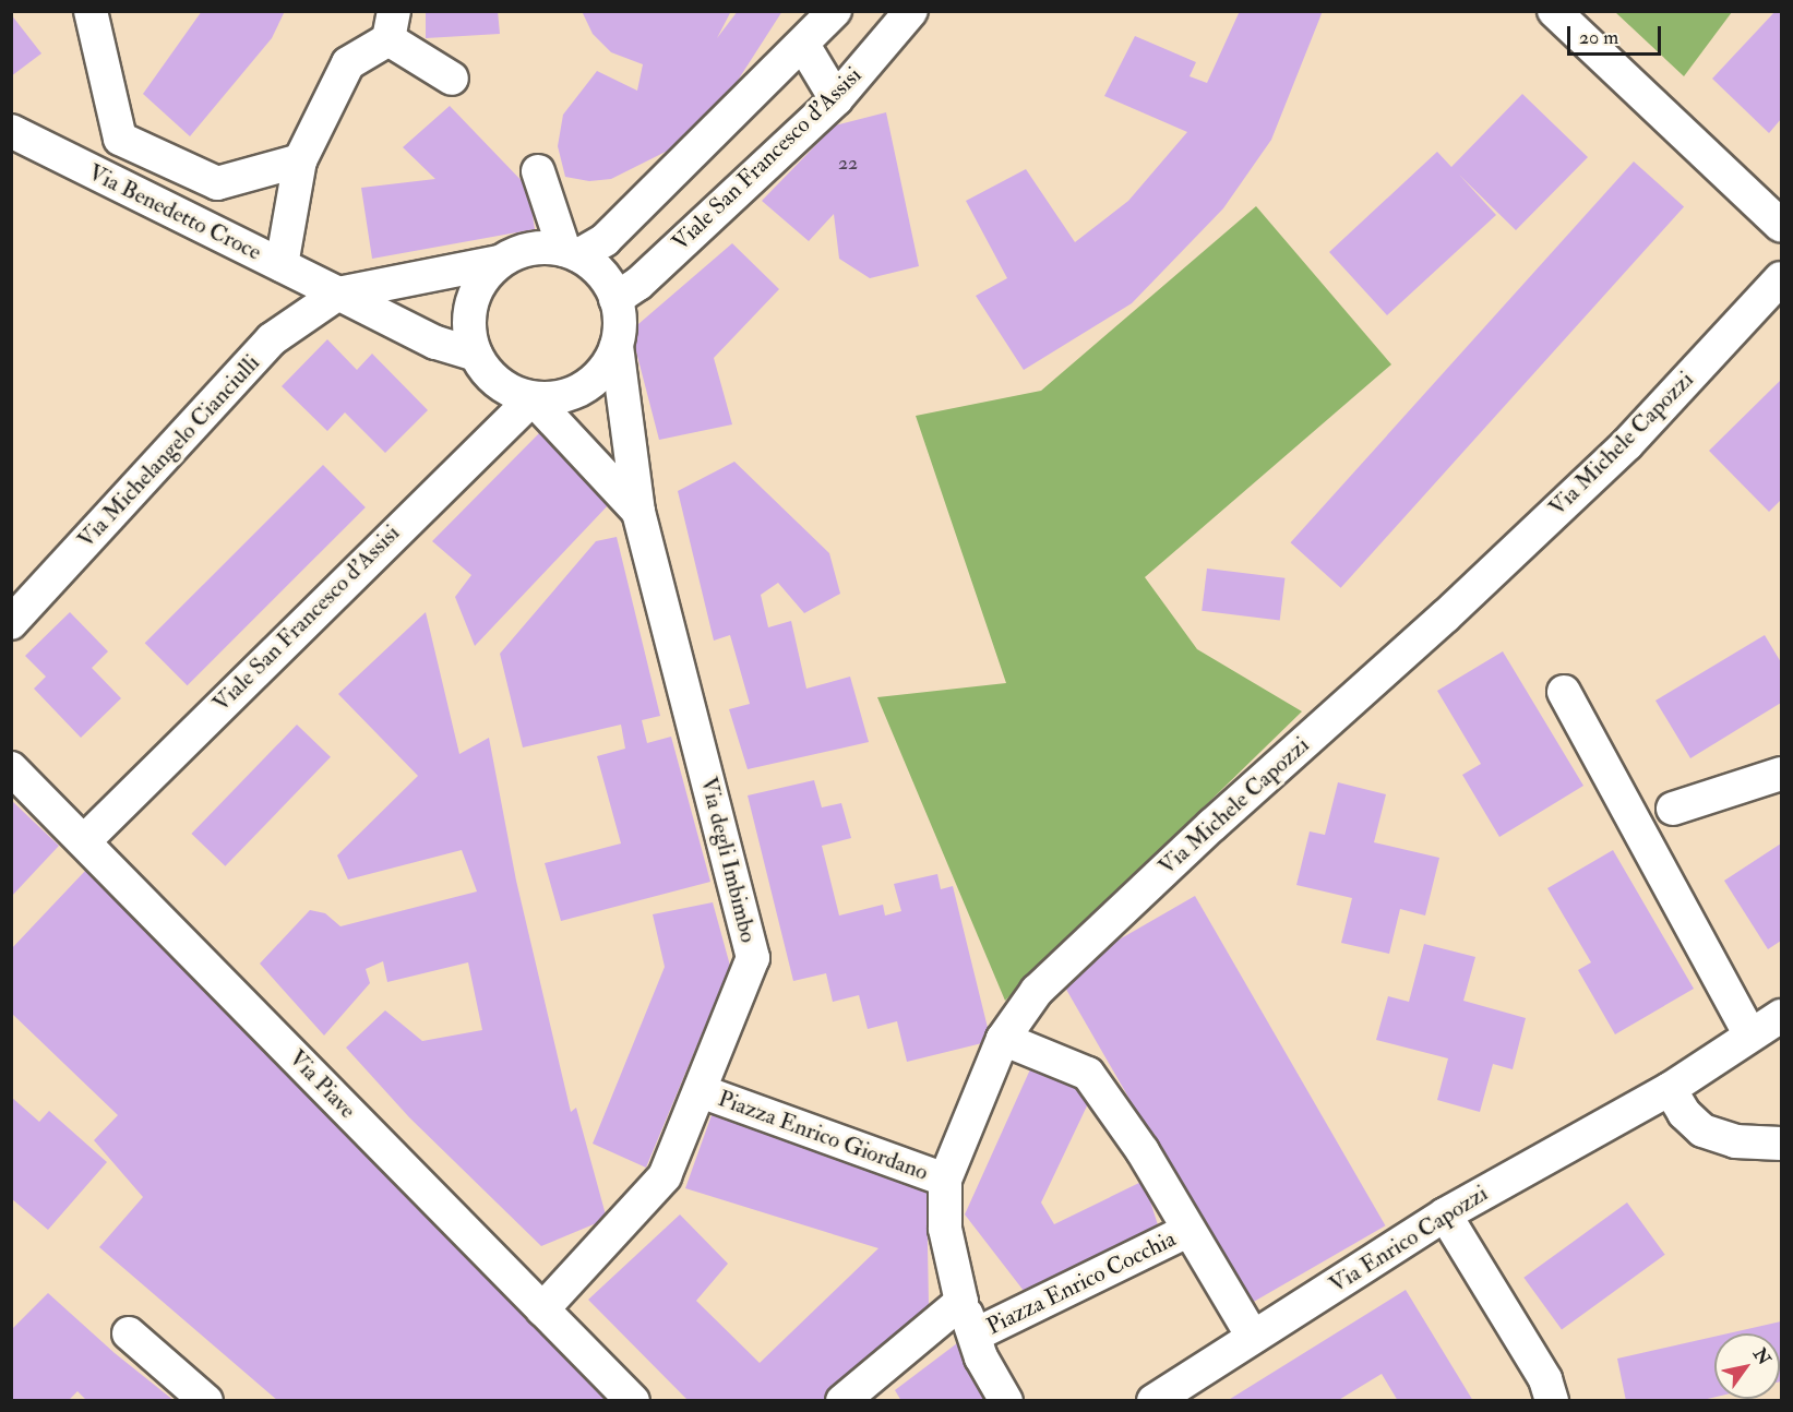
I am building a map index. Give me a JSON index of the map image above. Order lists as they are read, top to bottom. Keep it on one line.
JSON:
{"streets":{"street":["Viale San Francesco d'Assisi","Via Benedetto Croce","Via Michele Capozzi","Via Michelangelo Cianciulli","Via degli Imbimbo","Via Piave","Piazza Enrico Giordano","Via Enrico Capozzi","Piazza Enrico Cocchia"]},"crossings":[["Viale San Francesco d'Assisi","Via Benedetto Croce"],["Viale San Francesco d'Assisi","Via degli Imbimbo"],["Viale San Francesco d'Assisi","Via Piave"],["Via Benedetto Croce","Via Michelangelo Cianciulli"],["Via Benedetto Croce","Via degli Imbimbo"],["Via Michele Capozzi","Piazza Enrico Giordano"],["Via Michele Capozzi","Piazza Enrico Cocchia"],["Via degli Imbimbo","Via Piave"],["Via degli Imbimbo","Piazza Enrico Giordano"],["Via Enrico Capozzi","Piazza Enrico Cocchia"]],"house_numbers":["22"],"scale_bar":"20 m","north":"top right"}
